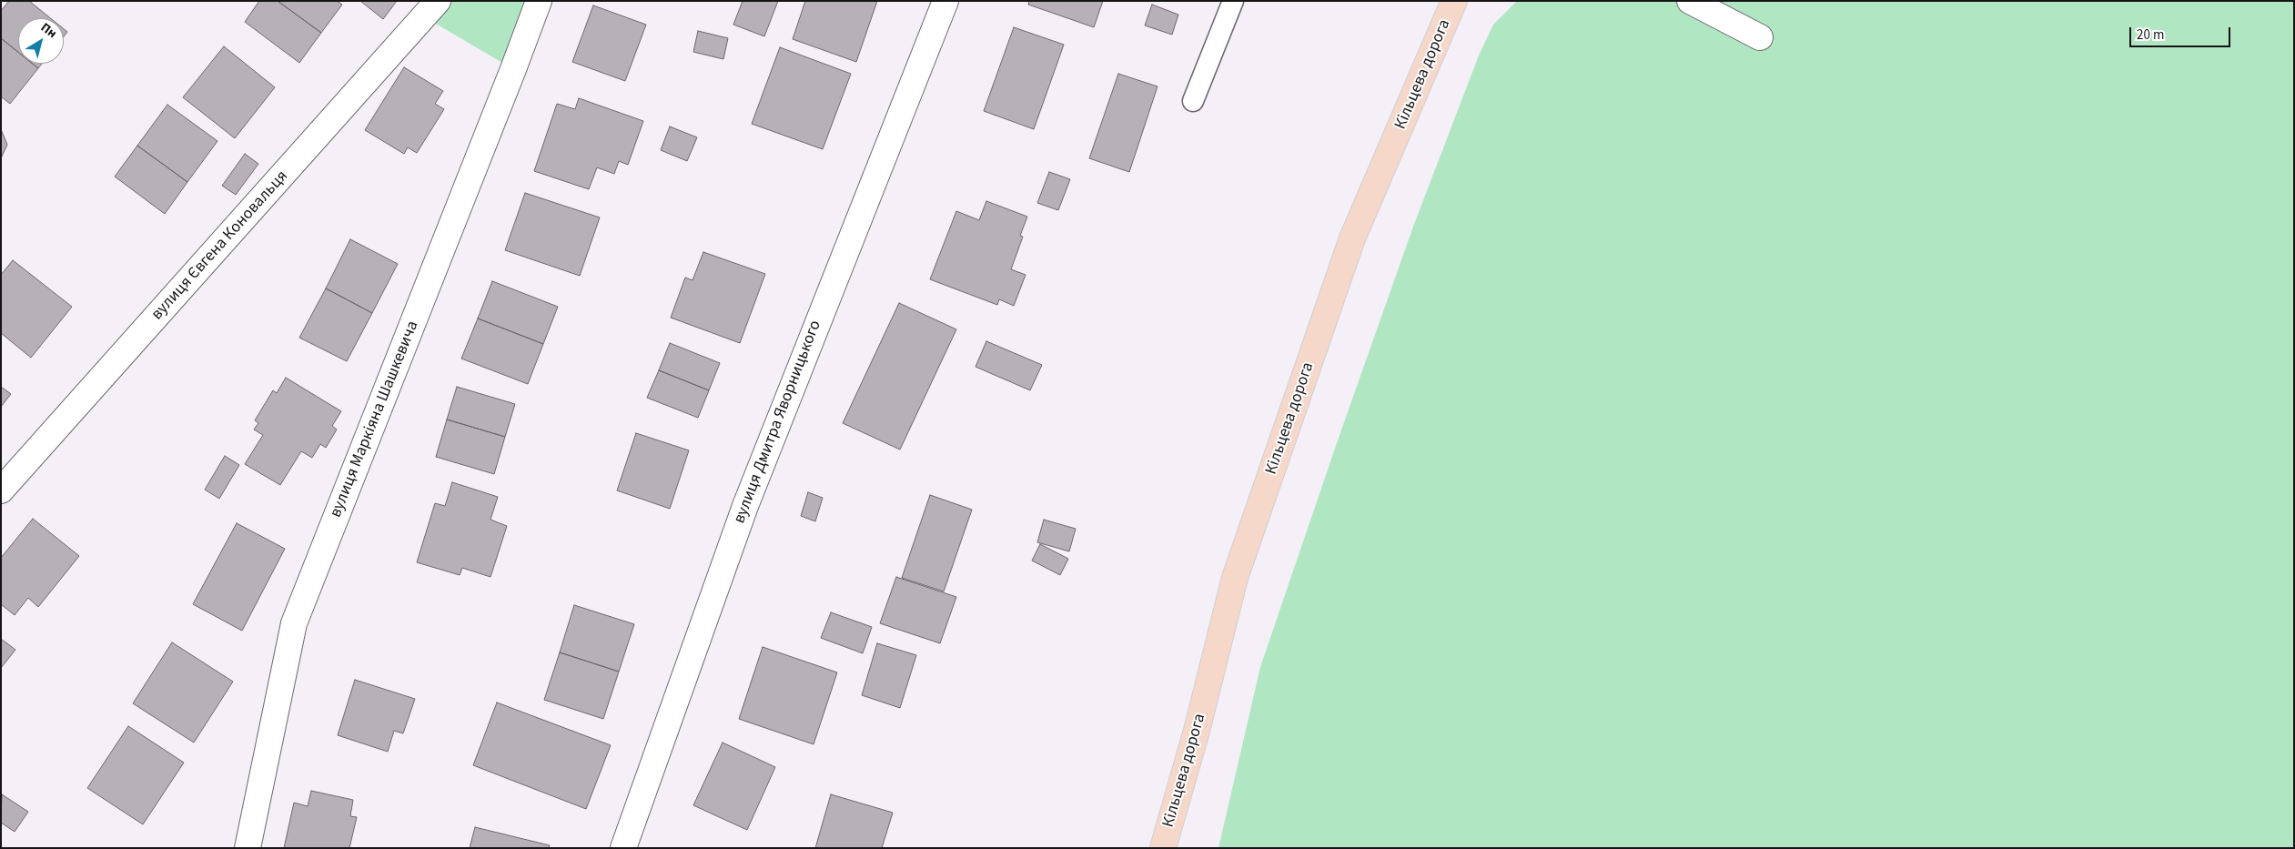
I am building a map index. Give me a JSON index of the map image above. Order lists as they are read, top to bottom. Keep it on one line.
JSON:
{"streets":{"highway":["Кільцева дорога"],"street":["вулиця Євгена Коновальця","вулиця Маркіяна Шашкевича","вулиця Дмитра Яворницького"]},"scale_bar":"20 m","north":"top right"}
